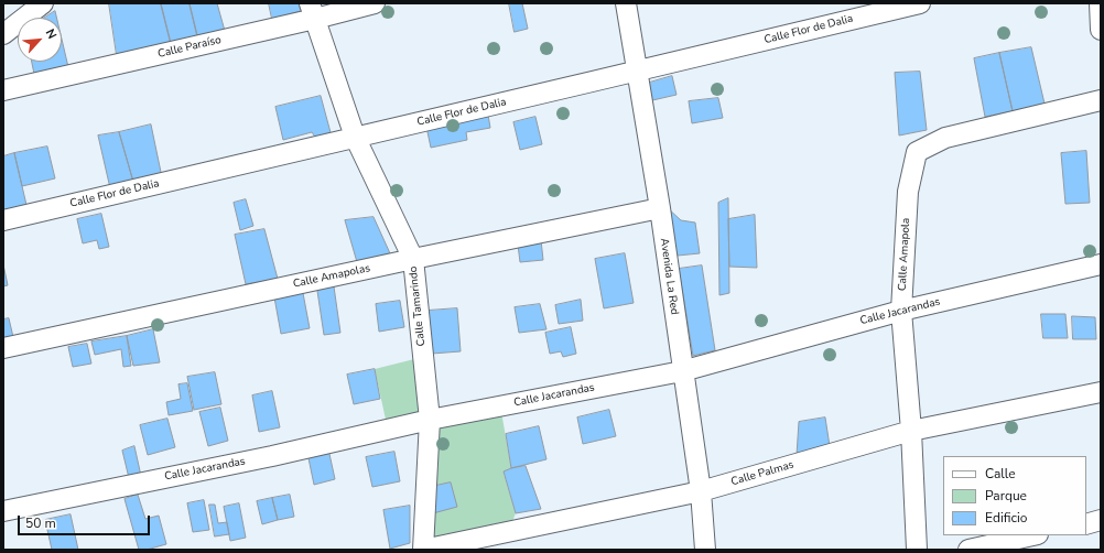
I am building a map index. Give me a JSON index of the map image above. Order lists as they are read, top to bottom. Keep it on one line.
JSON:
{"streets":{"street":["Calle Flor de Dalia","Calle Paraíso","Calle Amapola","Calle Amapolas","Avenida La Red","Calle Tamarindo","Calle Jacarandas","Calle Palmas"]},"crossings":[["Calle Flor de Dalia","Avenida La Red"],["Calle Flor de Dalia","Calle Tamarindo"],["Calle Paraíso","Calle Tamarindo"],["Calle Amapola","Calle Jacarandas"],["Calle Amapola","Calle Palmas"],["Calle Amapolas","Avenida La Red"],["Calle Amapolas","Calle Tamarindo"],["Avenida La Red","Calle Jacarandas"],["Avenida La Red","Calle Palmas"],["Calle Tamarindo","Calle Jacarandas"],["Calle Tamarindo","Calle Palmas"]],"legend":["Calle","Parque","Edificio"],"scale_bar":"50 m","north":"top right"}
